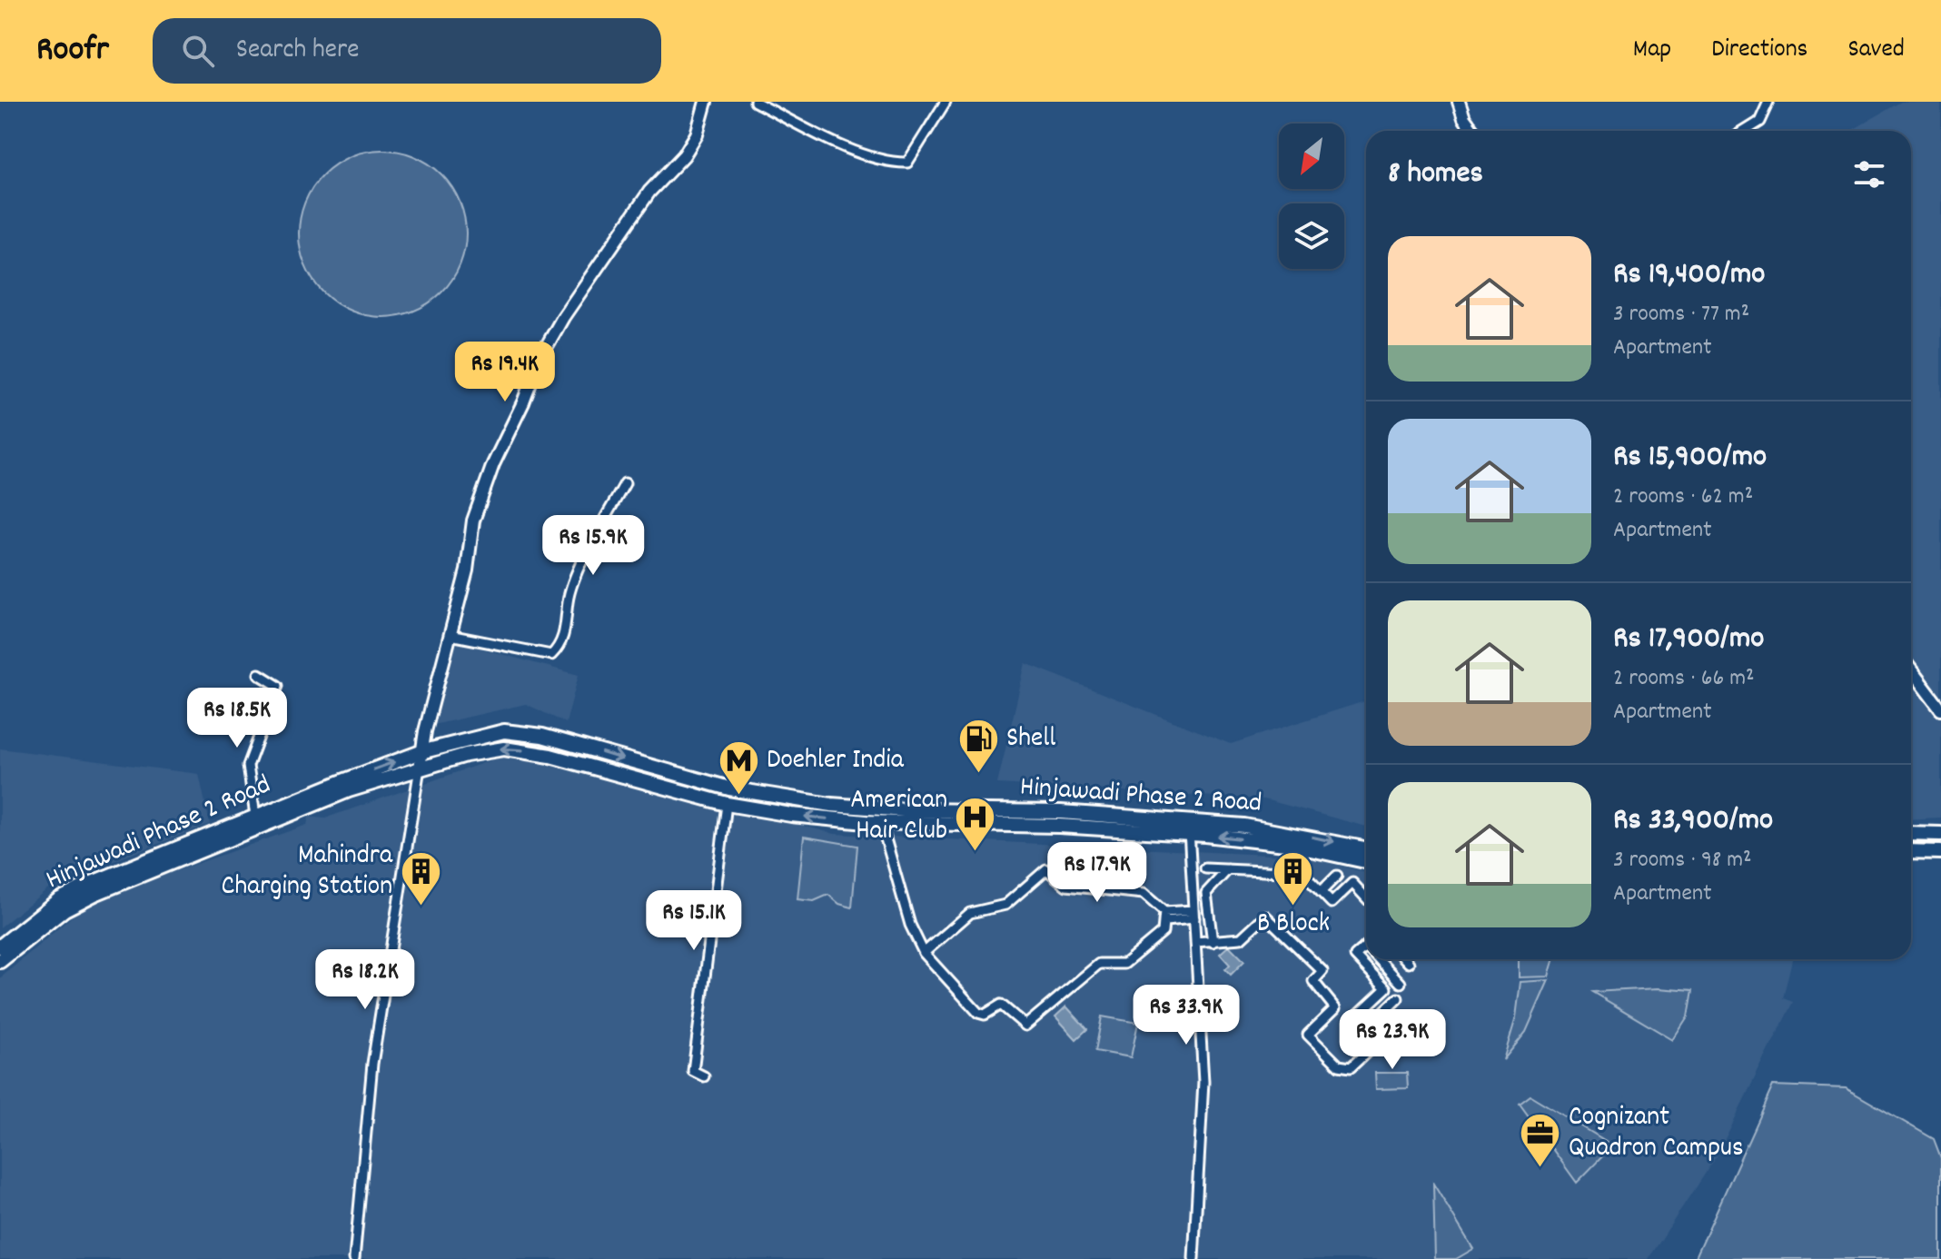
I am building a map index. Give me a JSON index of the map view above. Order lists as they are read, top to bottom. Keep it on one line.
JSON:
{"streets":{"main road":["Hinjawadi Phase 2 Road"]},"places":{"fuel station":["Shell"],"metro station":["Doehler India"],"hospital":["American Hair Club"],"building":["Mahindra Charging Station","B Block"],"office":["Cognizant Quadron Campus"]},"north":"bottom left","page":{"header":"Roofr","search":"Search here","nav":["Map","Directions","Saved"],"heading":"8 homes","list":[{"name":"Rs 19,400/mo","note":"3 rooms · 77 m² · Apartment"},{"name":"Rs 15,900/mo","note":"2 rooms · 62 m² · Apartment"},{"name":"Rs 17,900/mo","note":"2 rooms · 66 m² · Apartment"},{"name":"Rs 33,900/mo","note":"3 rooms · 98 m² · Apartment"}],"price":["Rs 19.4K","Rs 15.9K","Rs 18.5K","Rs 17.9K","Rs 15.1K","Rs 18.2K","Rs 33.9K","Rs 23.9K"]}}
